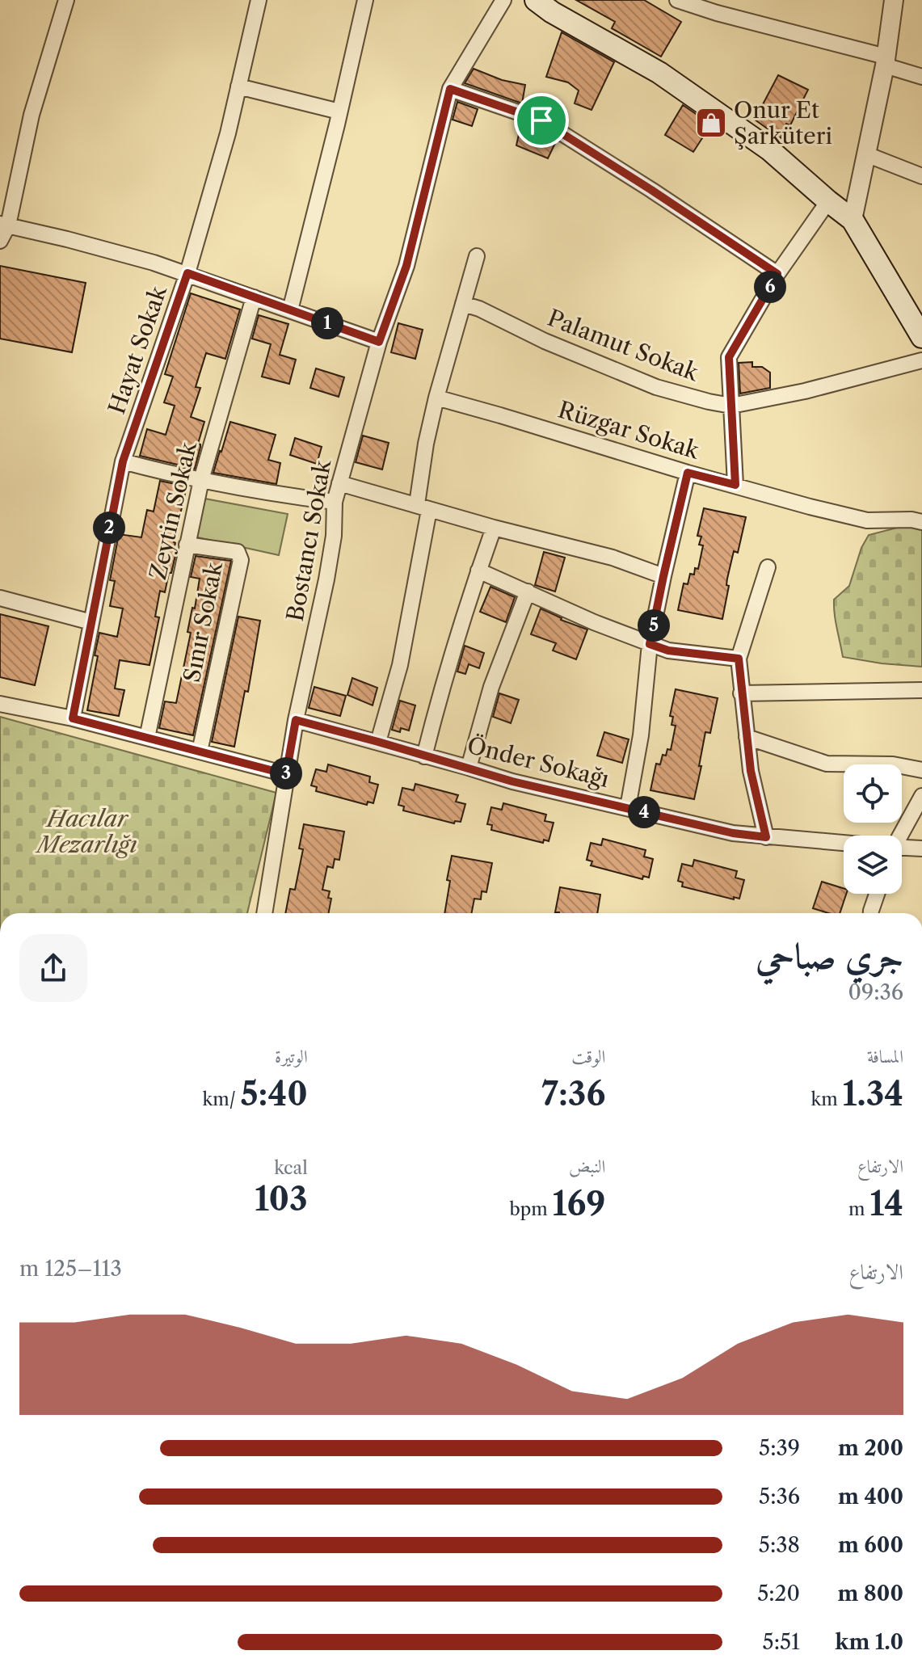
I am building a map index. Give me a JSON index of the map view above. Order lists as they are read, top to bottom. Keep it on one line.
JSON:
{"streets":{"street":["Palamut Sokak","Hayat Sokak","Rüzgar Sokak","Zeytin Sokak","Bostancı Sokak","Sınır Sokak","Önder Sokağı"]},"crossings":[["Zeytin Sokak","Sınır Sokak"],["Bostancı Sokak","Önder Sokağı"]],"parks":["Hacılar Mezarlığı"],"places":{"shop":["Onur Et Şarküteri"]},"page":{"pins":["6","1","2","5","3","4"],"heading":["جري صباحي","09:36"],"stats":[["المسافة","1.34 km"],["الوقت","7:36"],["الوتيرة","5:40 /km"],["الارتفاع","14 m"],["النبض","169 bpm"],["kcal","103"]],"chart":["الارتفاع","113–125 m"],"list":[{"name":"200 m","note":"5:39"},{"name":"400 m","note":"5:36"},{"name":"600 m","note":"5:38"},{"name":"800 m","note":"5:20"},{"name":"1.0 km","note":"5:51"}]}}
